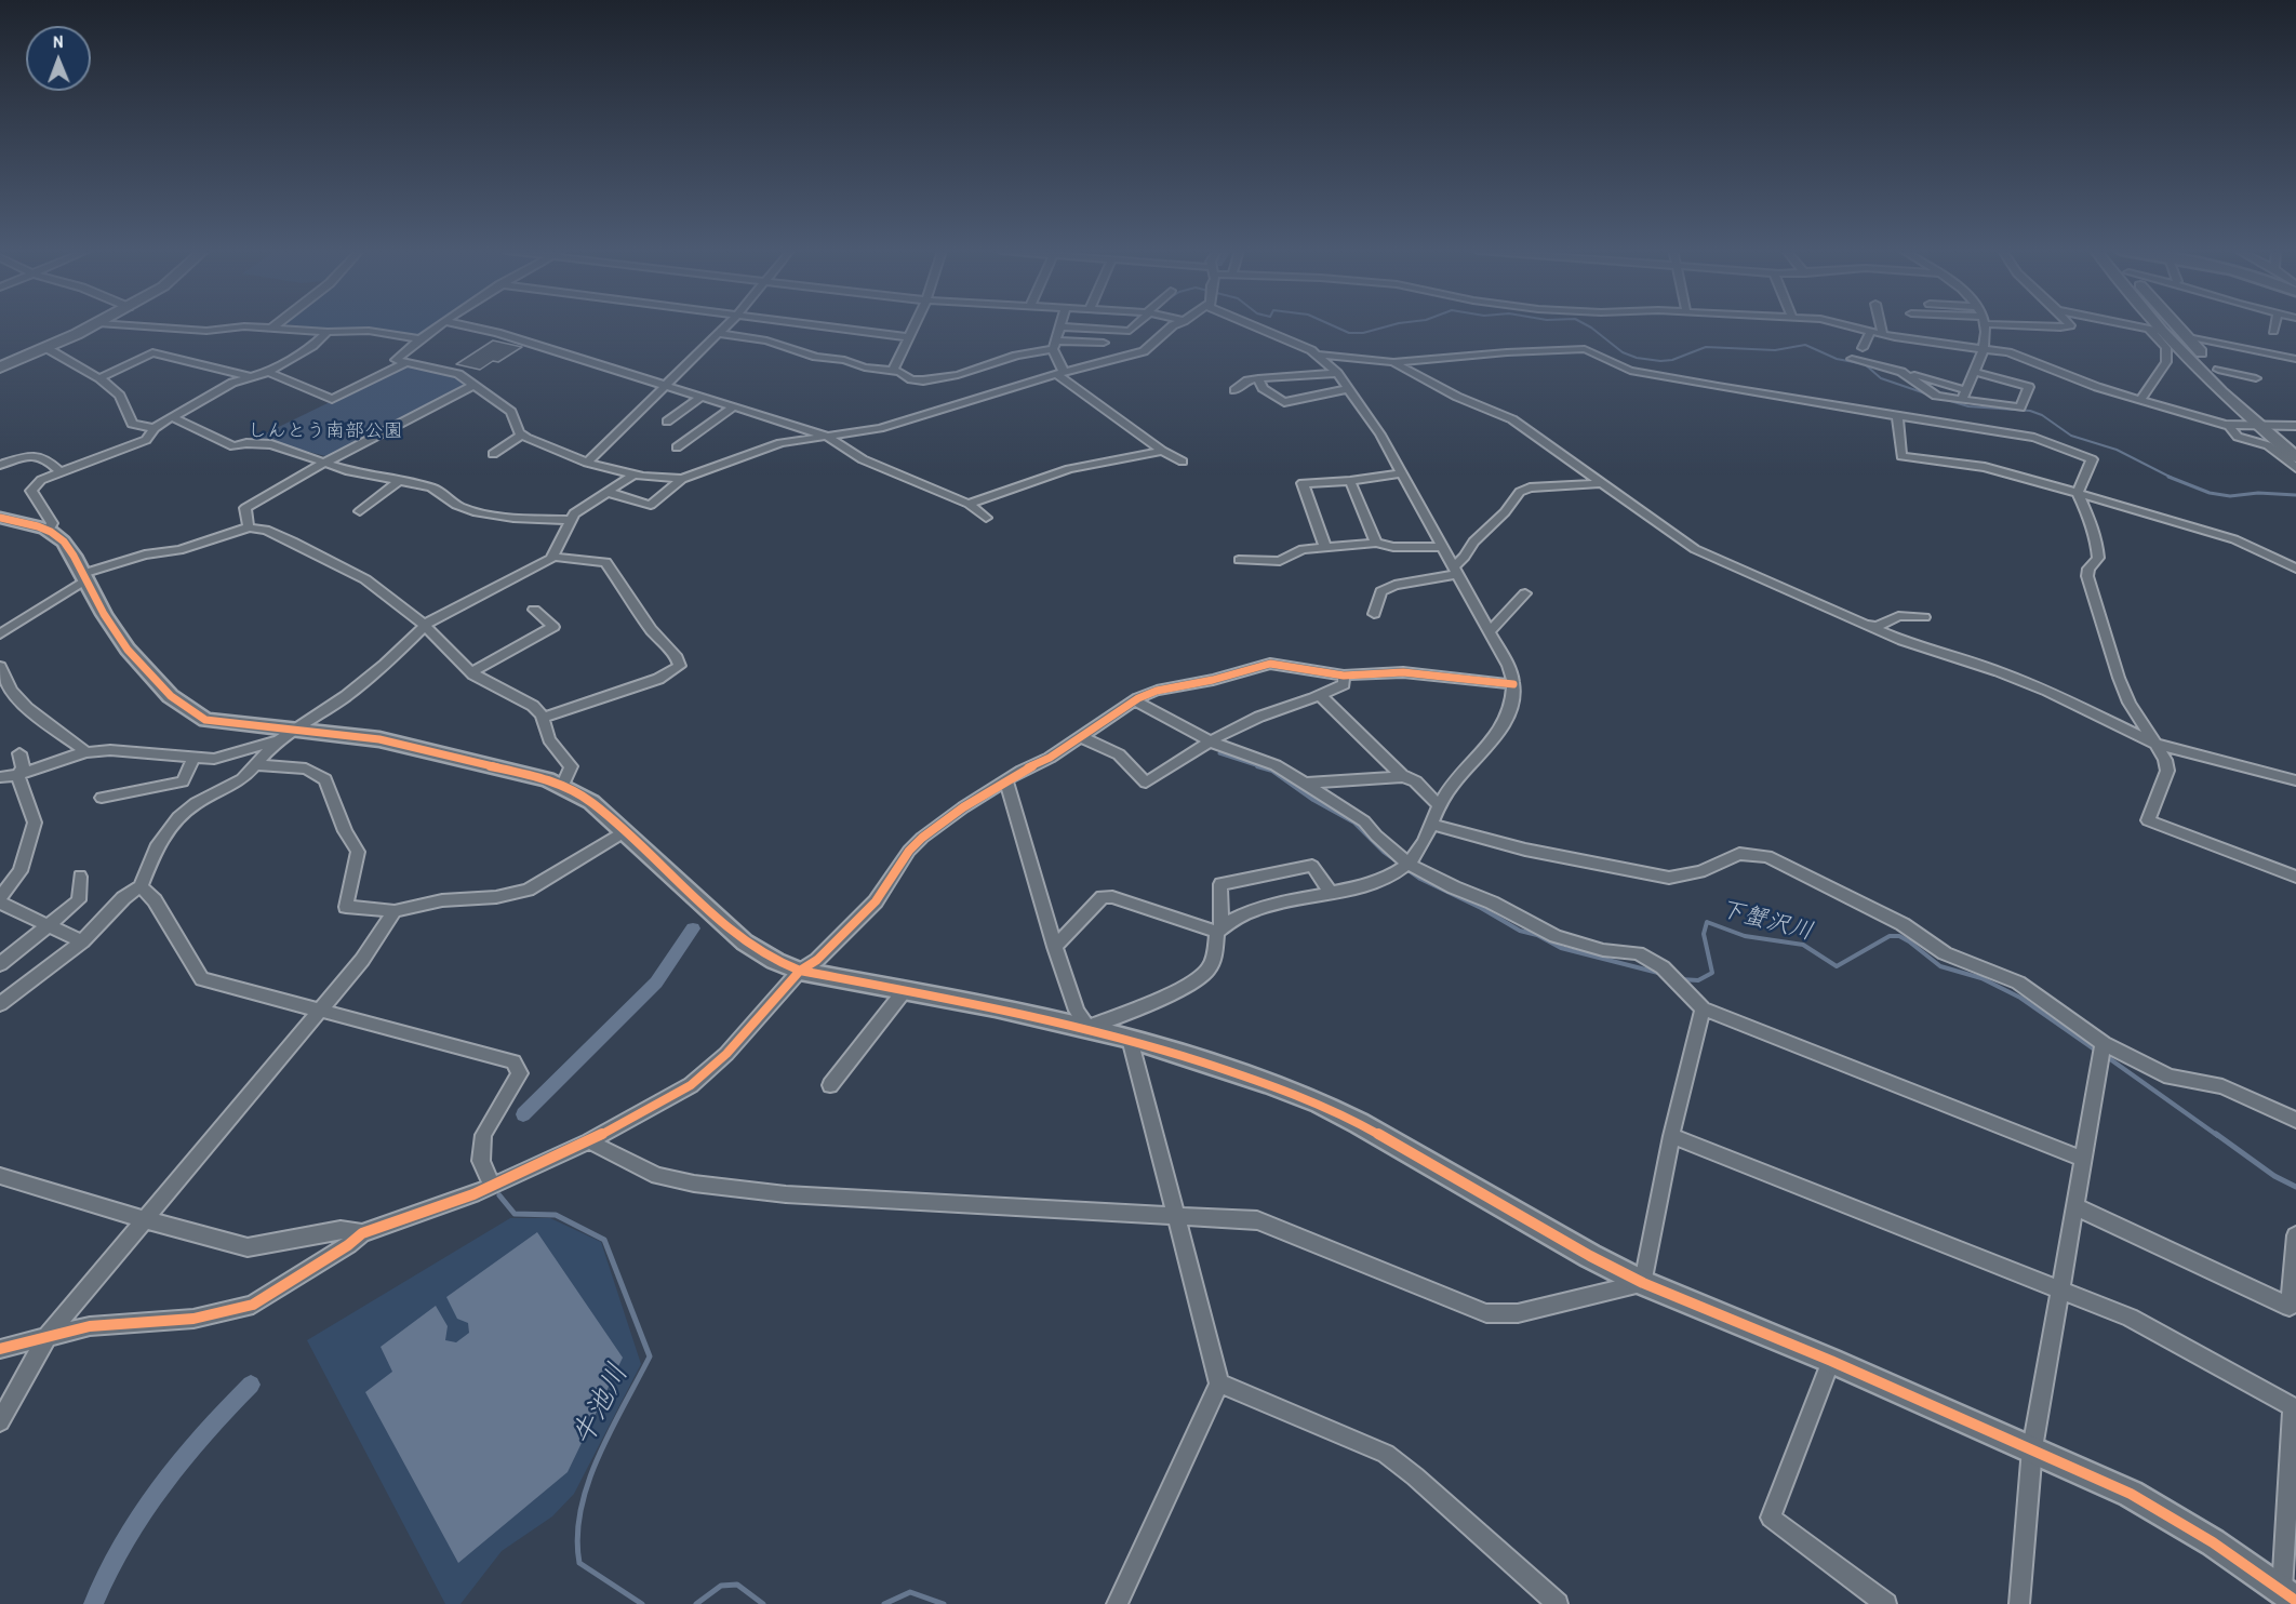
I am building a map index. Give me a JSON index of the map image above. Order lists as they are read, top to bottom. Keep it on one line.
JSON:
{"water":["下蟹沢川","牛池川"],"parks":["しんとう南部公園"],"north":"top"}
